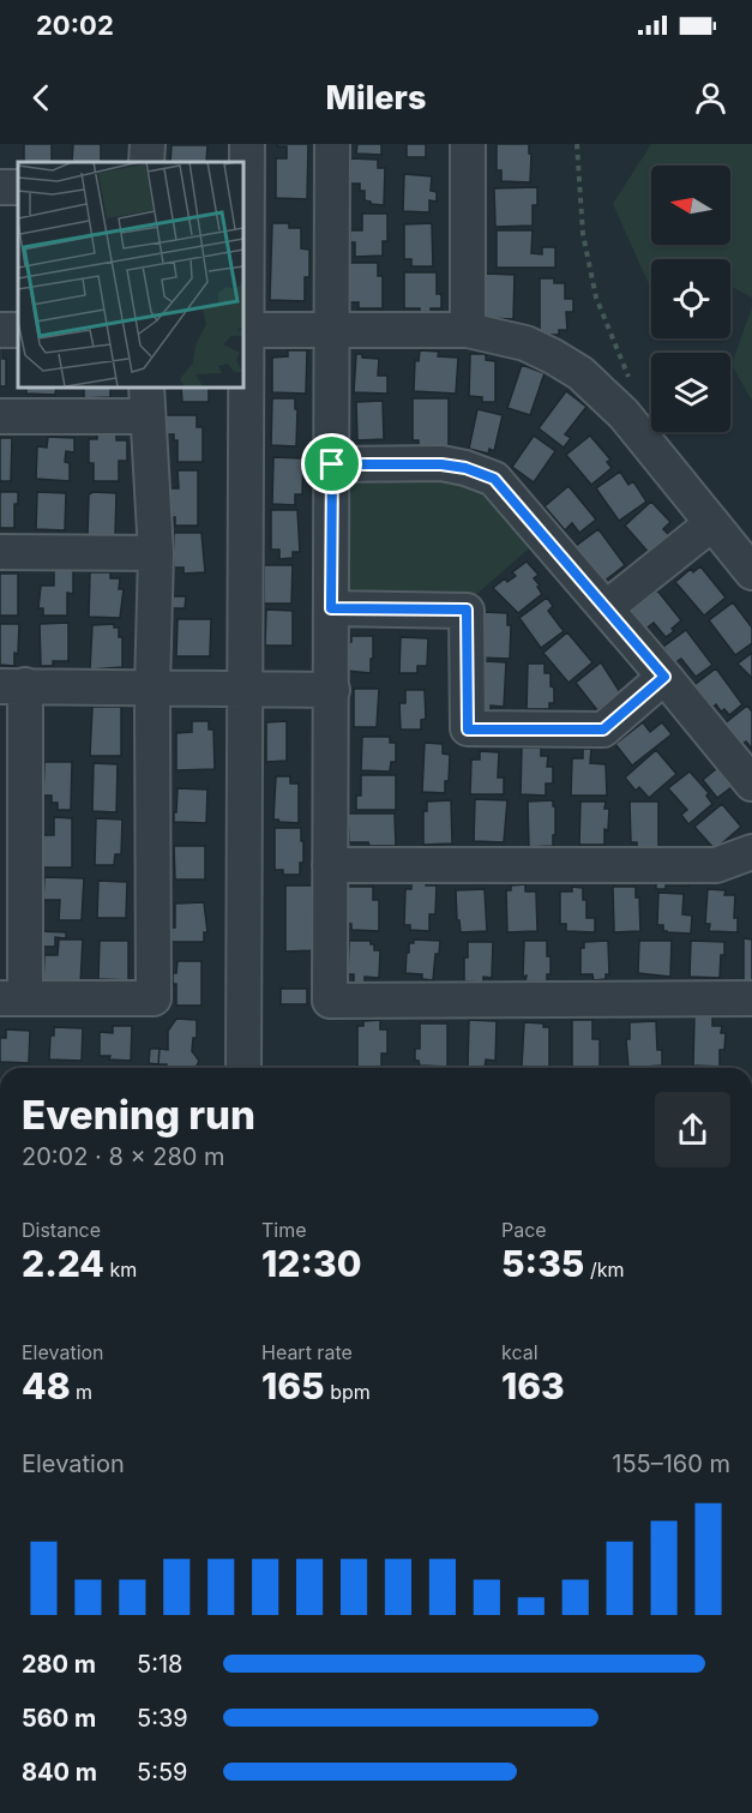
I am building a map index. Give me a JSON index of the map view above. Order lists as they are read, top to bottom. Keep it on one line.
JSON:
{"north":"left","page":{"status":"20:02","header":"Milers","heading":["Evening run","20:02 · 8 × 280 m"],"stats":[["Distance","2.24 km"],["Time","12:30"],["Pace","5:35 /km"],["Elevation","48 m"],["Heart rate","165 bpm"],["kcal","163"]],"chart":["Elevation","155–160 m"],"list":[{"name":"280 m","note":"5:18"},{"name":"560 m","note":"5:39"},{"name":"840 m","note":"5:59"}]}}
